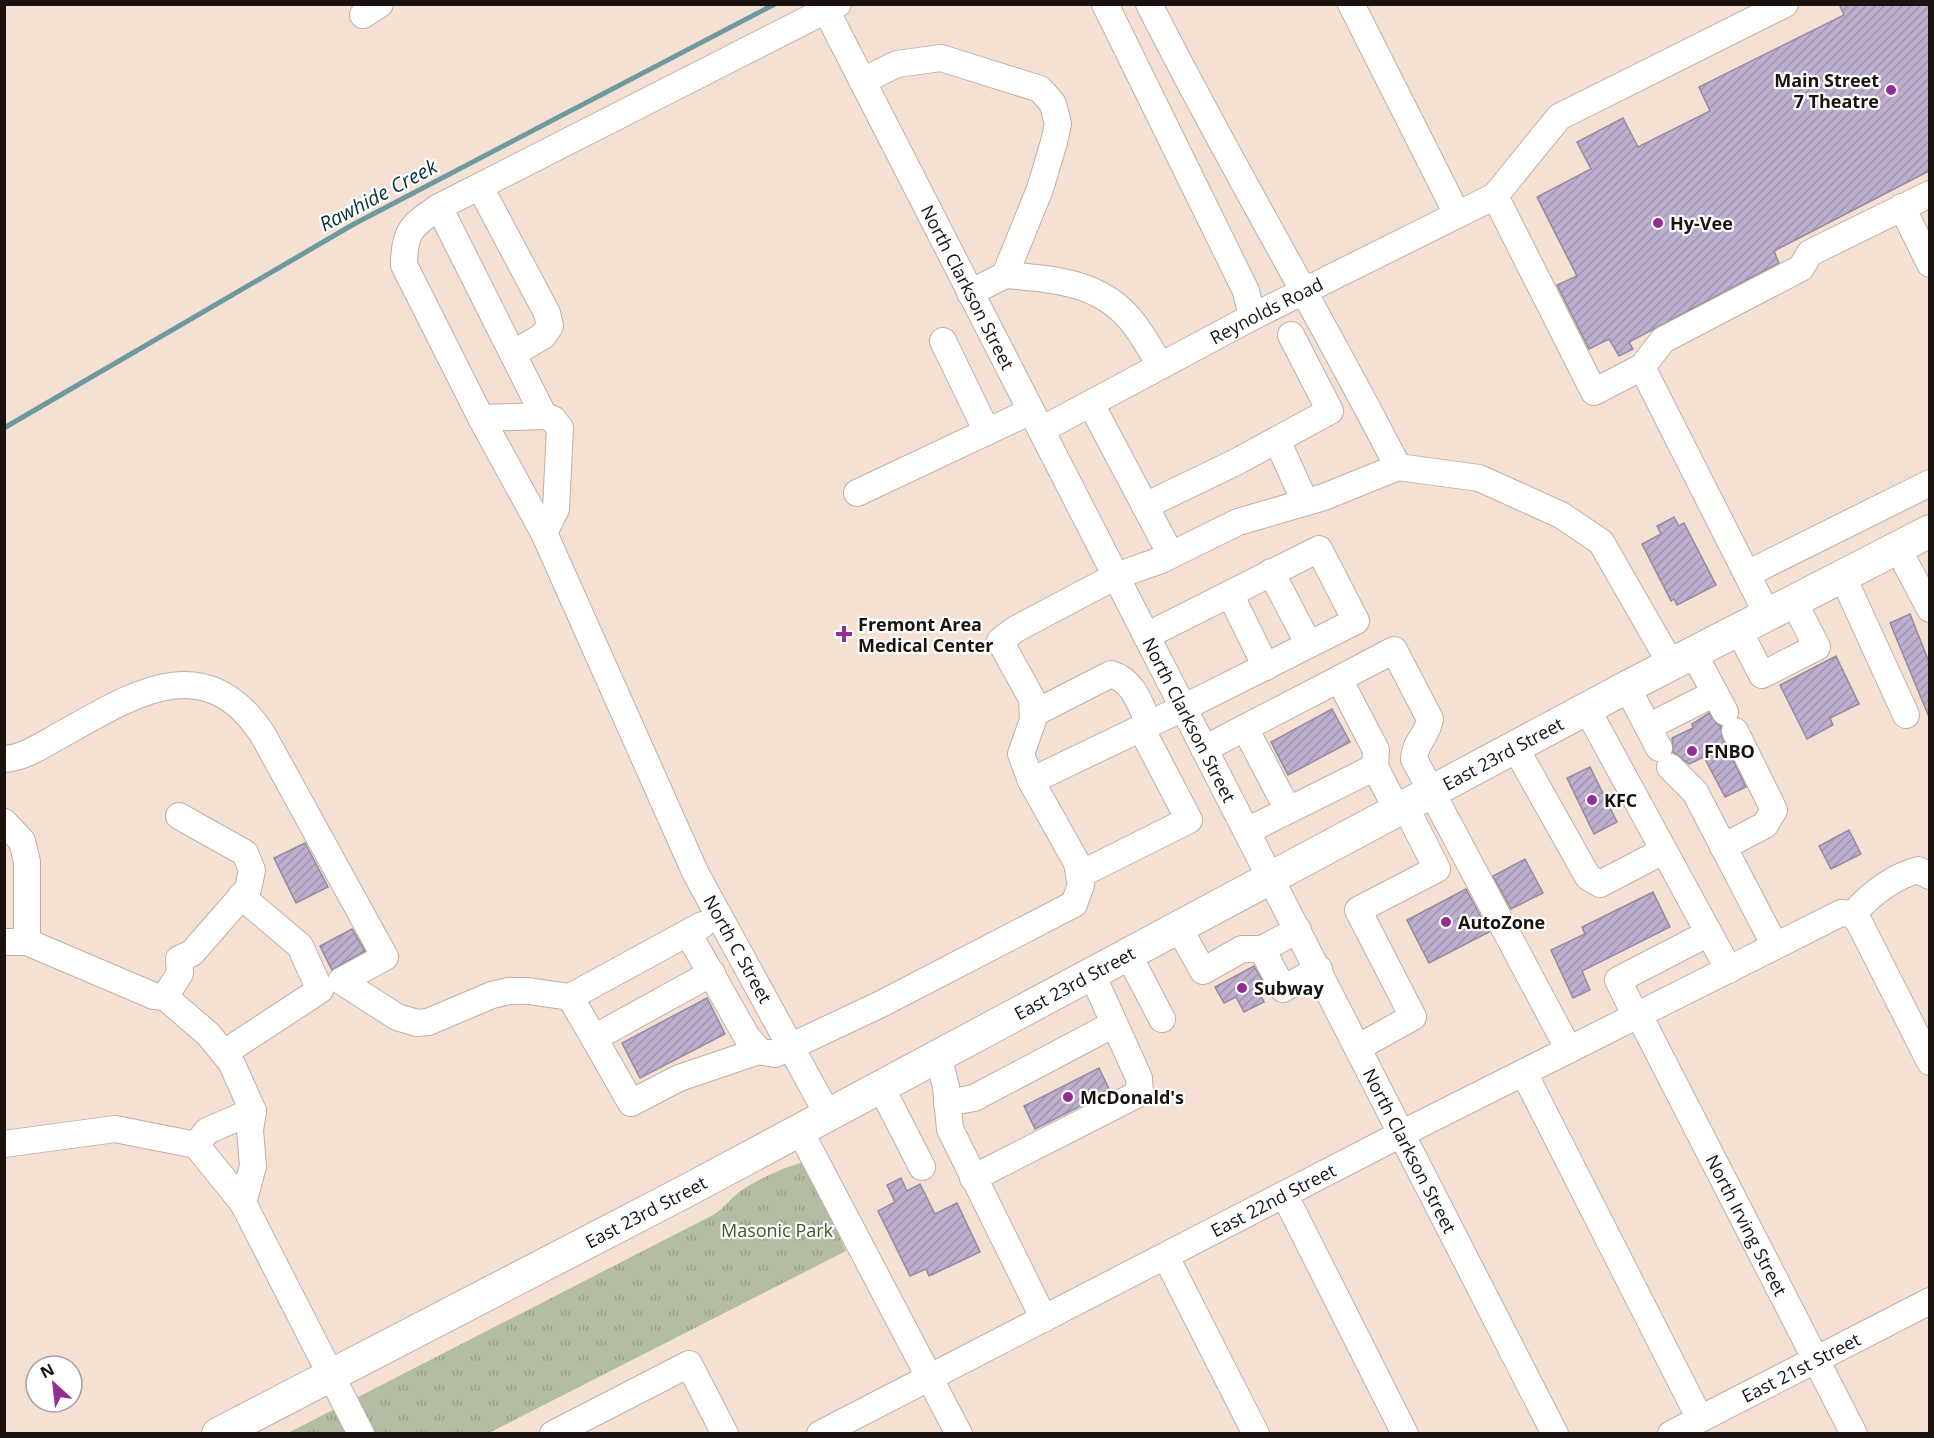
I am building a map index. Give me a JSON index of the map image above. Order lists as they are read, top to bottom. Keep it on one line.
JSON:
{"streets":{"main road":["East 23rd Street"],"street":["North Clarkson Street","Reynolds Road","North C Street","East 22nd Street","North Irving Street","East 21st Street"]},"crossings":[["North Clarkson Street","Reynolds Road"],["North Clarkson Street","East 23rd Street"],["North Clarkson Street","North C Street"],["North Clarkson Street","East 22nd Street"],["East 23rd Street","North C Street"],["East 22nd Street","North Irving Street"],["North Irving Street","East 21st Street"]],"water":["Rawhide Creek"],"parks":["Masonic Park"],"places":{"other":["Main Street 7 Theatre","Hy-Vee","FNBO","KFC","AutoZone","Subway","McDonald's"],"health":["Fremont Area Medical Center"]},"north":"top left"}
